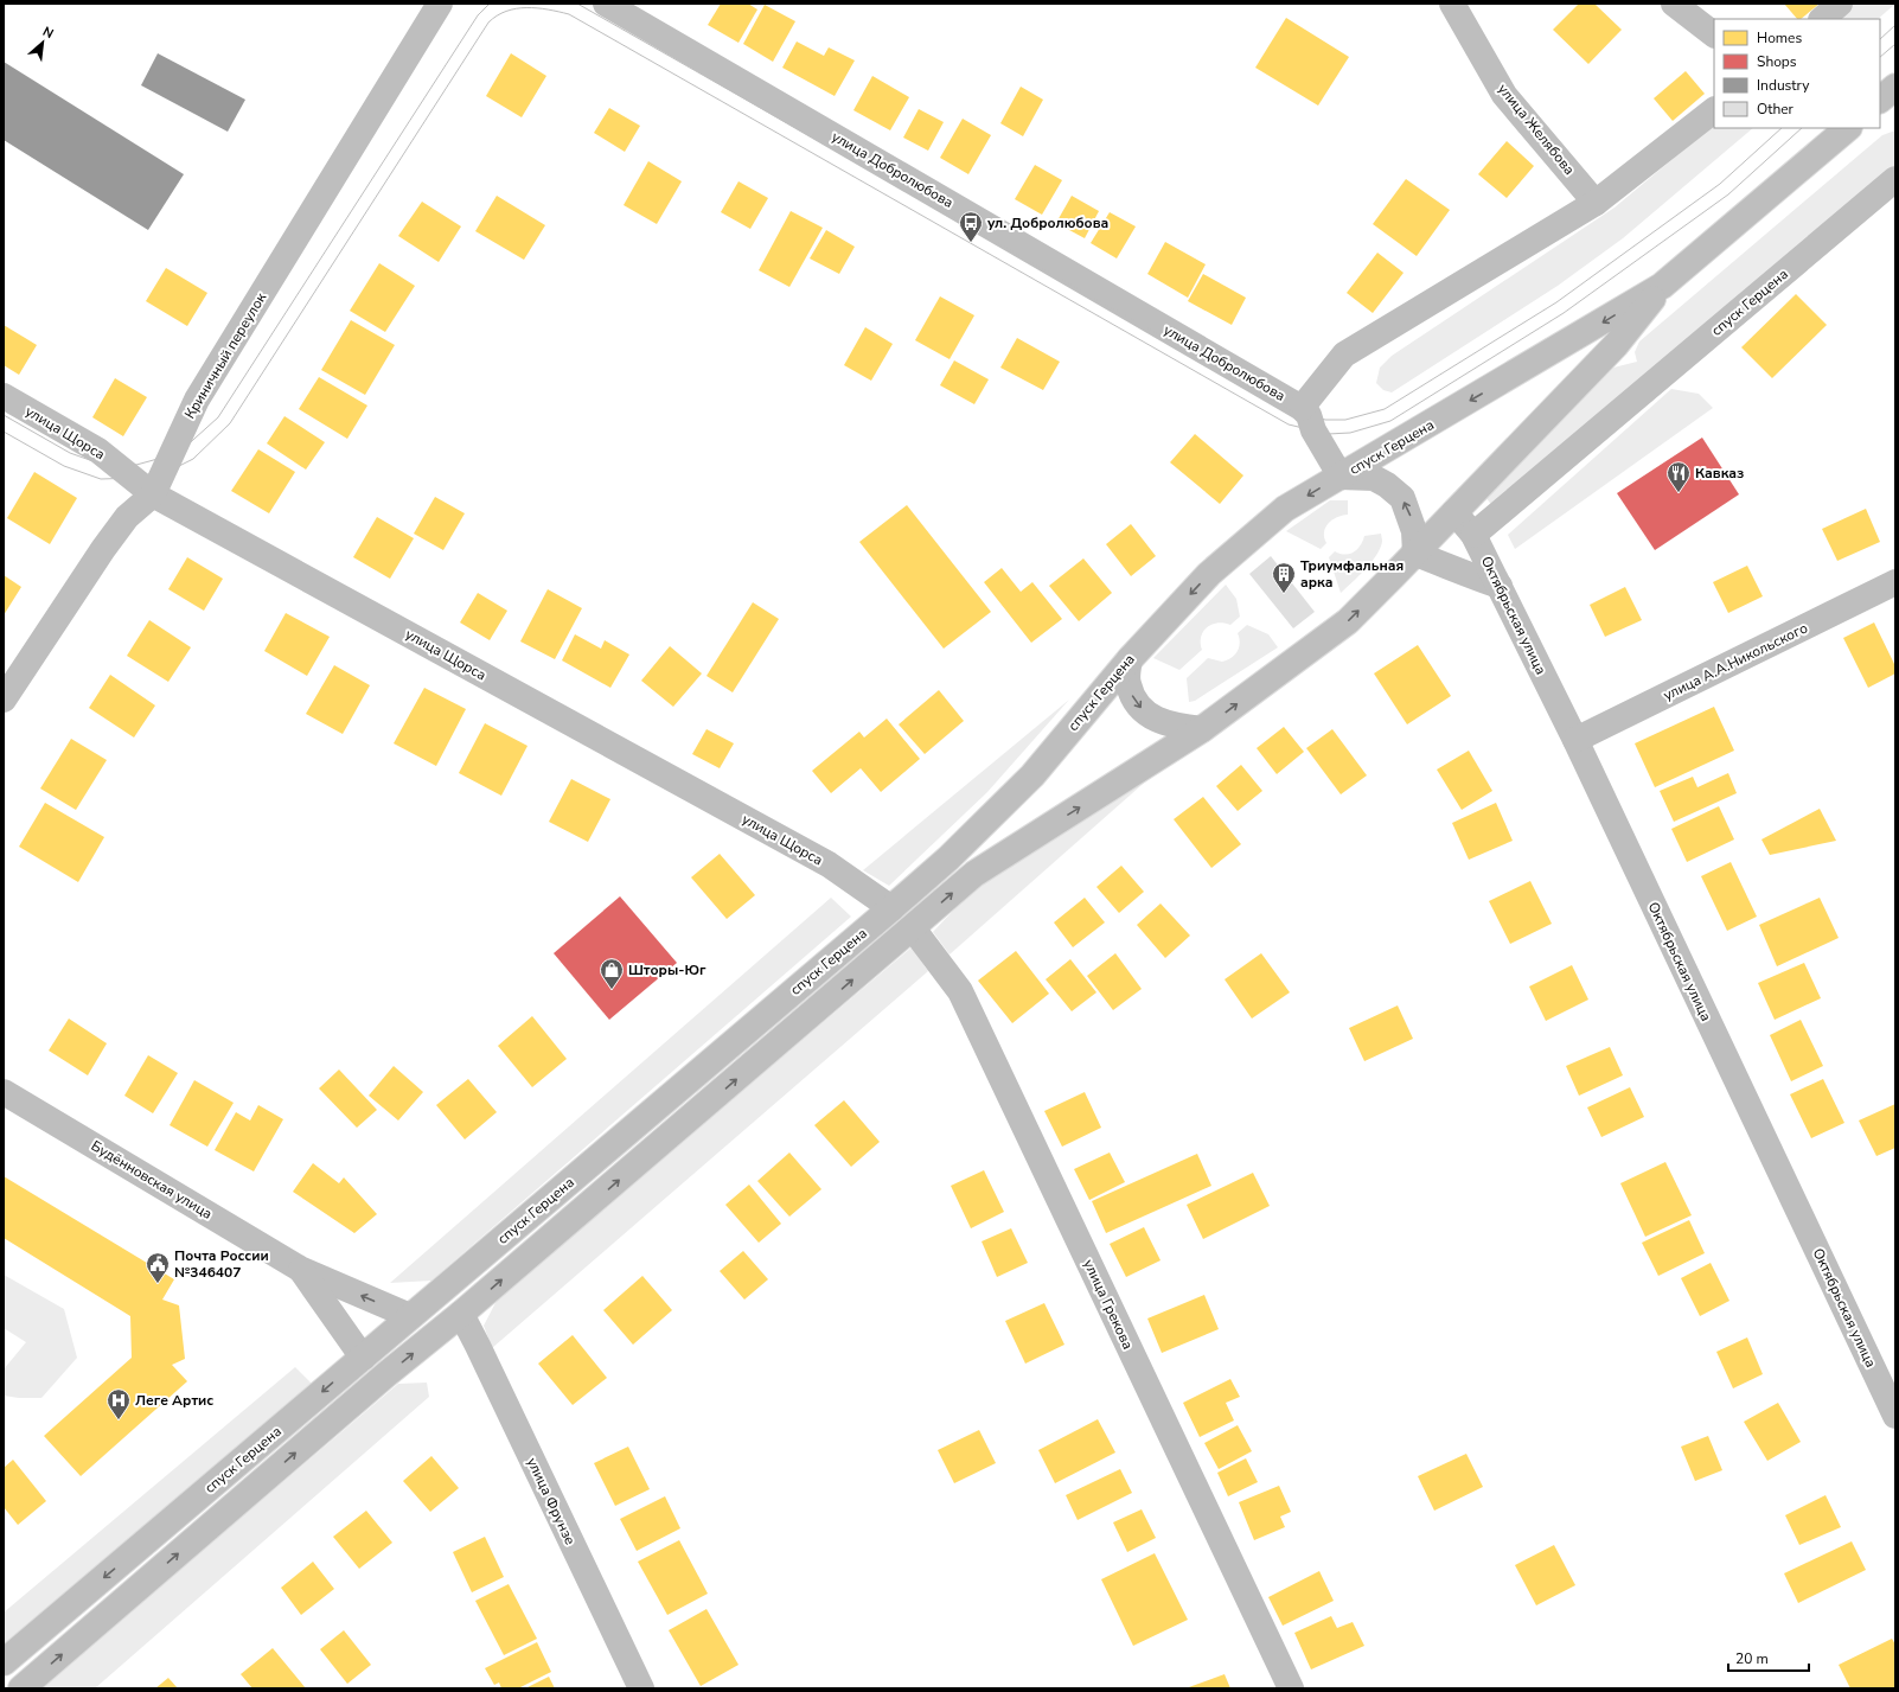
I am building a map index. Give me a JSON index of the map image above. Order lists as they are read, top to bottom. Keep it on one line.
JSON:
{"streets":{"street":["улица Желябова","улица Добролюбова","спуск Герцена","Криничный переулок","улица Щорса","Октябрьская улица","улица А.А.Никольского","Будённовская улица","улица Грекова","улица Фрунзе"]},"crossings":[["спуск Герцена","улица Щорса"],["спуск Герцена","Октябрьская улица"],["спуск Герцена","Будённовская улица"],["спуск Герцена","улица Грекова"],["спуск Герцена","улица Фрунзе"],["Криничный переулок","улица Щорса"],["Октябрьская улица","улица А.А.Никольского"]],"places":{"bus stop":["ул. Добролюбова"],"restaurant":["Кавказ"],"building":["Триумфальная арка"],"shop":["Шторы-Юг"],"public building":["Почта России №346407"],"hospital":["Леге Артис"]},"legend":["Homes","Shops","Industry","Other"],"scale_bar":"20 m","north":"top right"}
